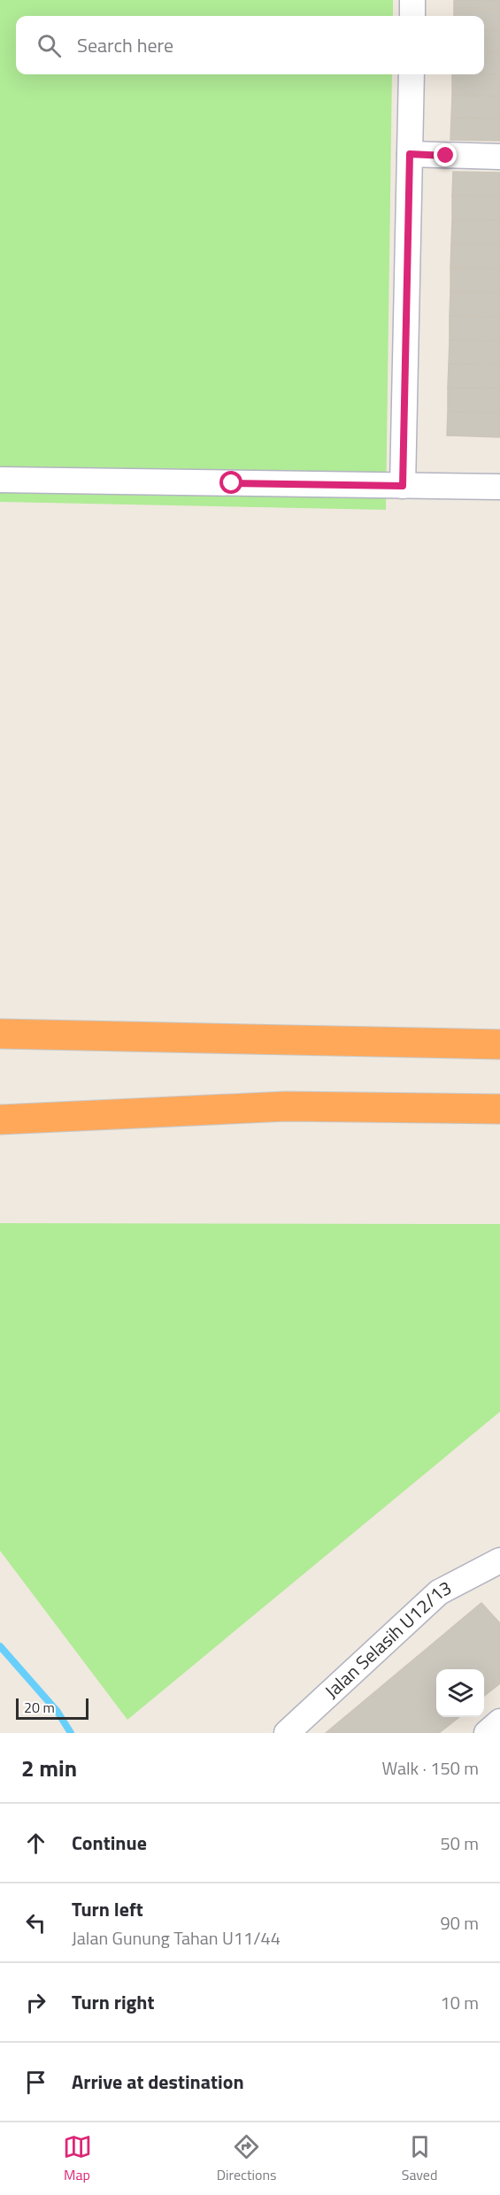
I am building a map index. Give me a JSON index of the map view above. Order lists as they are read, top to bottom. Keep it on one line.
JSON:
{"streets":{"street":["Jalan Selasih U12/13"]},"scale_bar":"20 m","page":{"search":"Search here","scale":"20 m","heading":["2 min","Walk · 150 m"],"list":[["Continue","50 m"],["Turn left","Jalan Gunung Tahan U11/44","90 m"],["Turn right","10 m"],"Arrive at destination"],"nav":["Map","Directions","Saved"]}}
